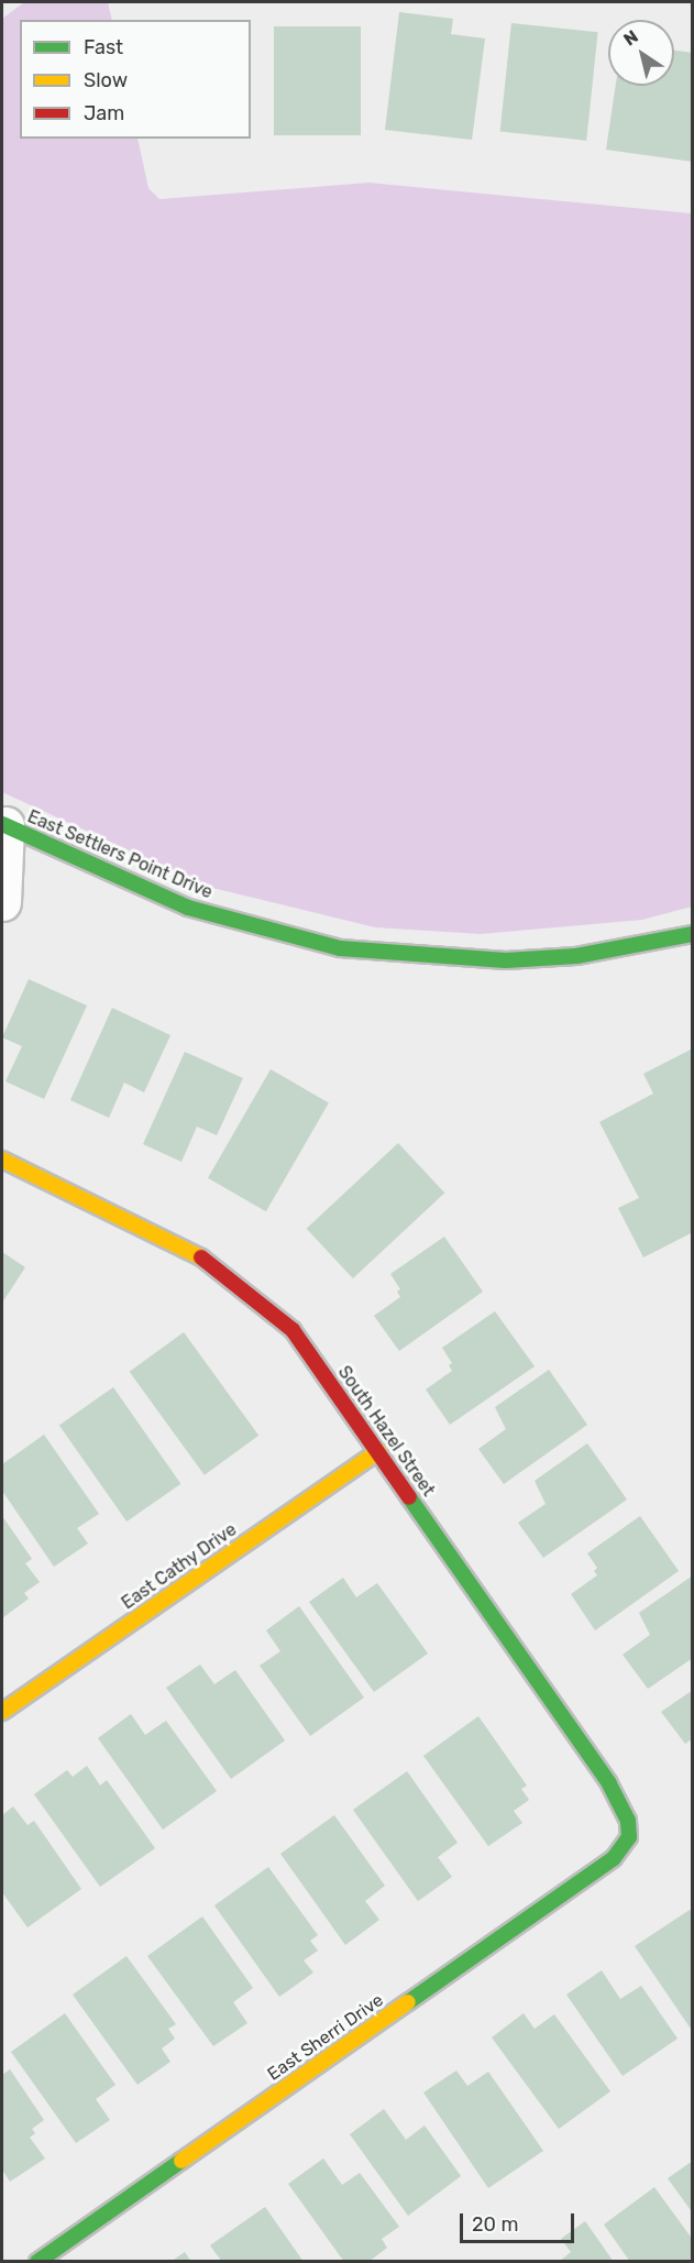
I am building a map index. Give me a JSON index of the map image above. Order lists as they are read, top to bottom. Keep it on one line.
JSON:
{"streets":{"street":["East Settlers Point Drive","South Hazel Street","East Cathy Drive","East Sherri Drive"]},"crossings":[["South Hazel Street","East Cathy Drive"],["South Hazel Street","East Sherri Drive"]],"legend":["Fast","Slow","Jam"],"scale_bar":"20 m","north":"top left"}
